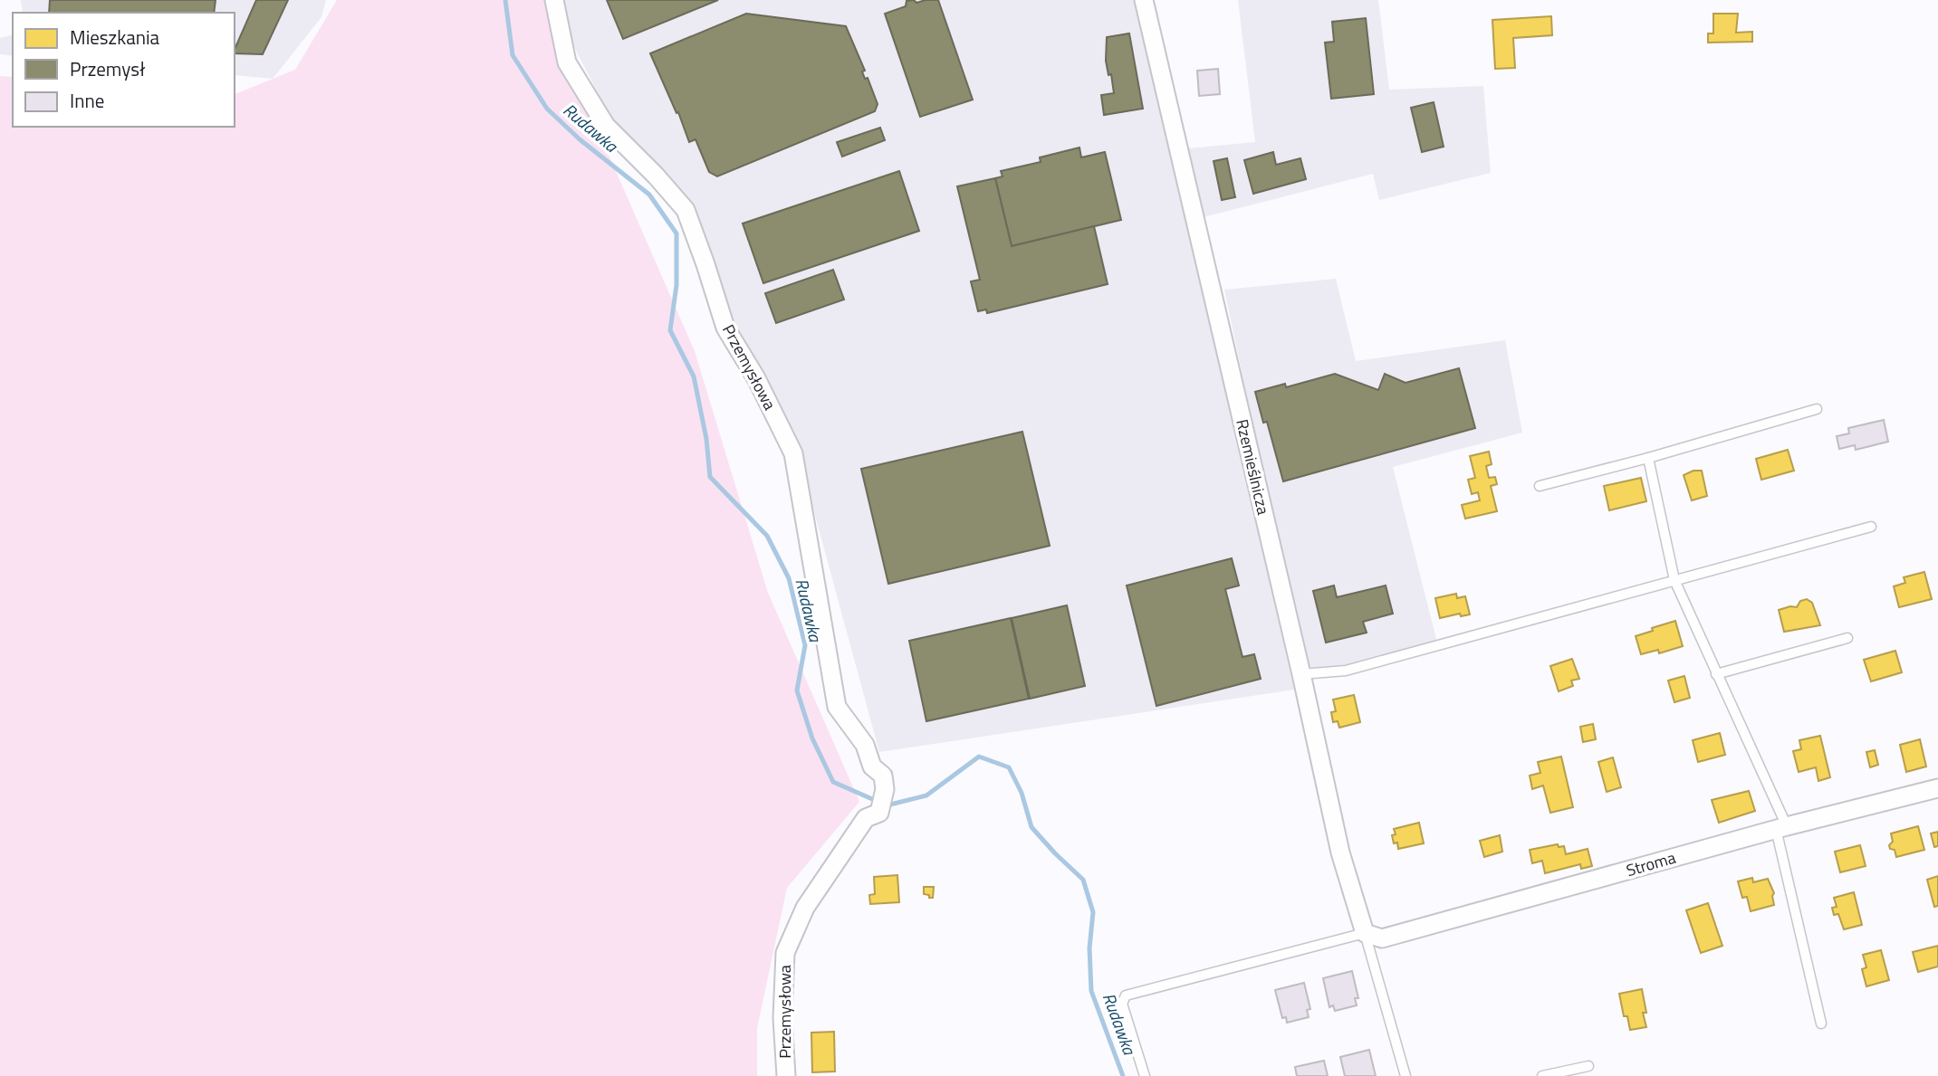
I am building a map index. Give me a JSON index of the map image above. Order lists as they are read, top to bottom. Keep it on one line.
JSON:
{"streets":{"street":["Przemysłowa","Rzemieślnicza","Stroma"]},"crossings":[["Rzemieślnicza","Stroma"]],"water":["Rudawka"],"legend":["Mieszkania","Przemysł","Inne"]}
